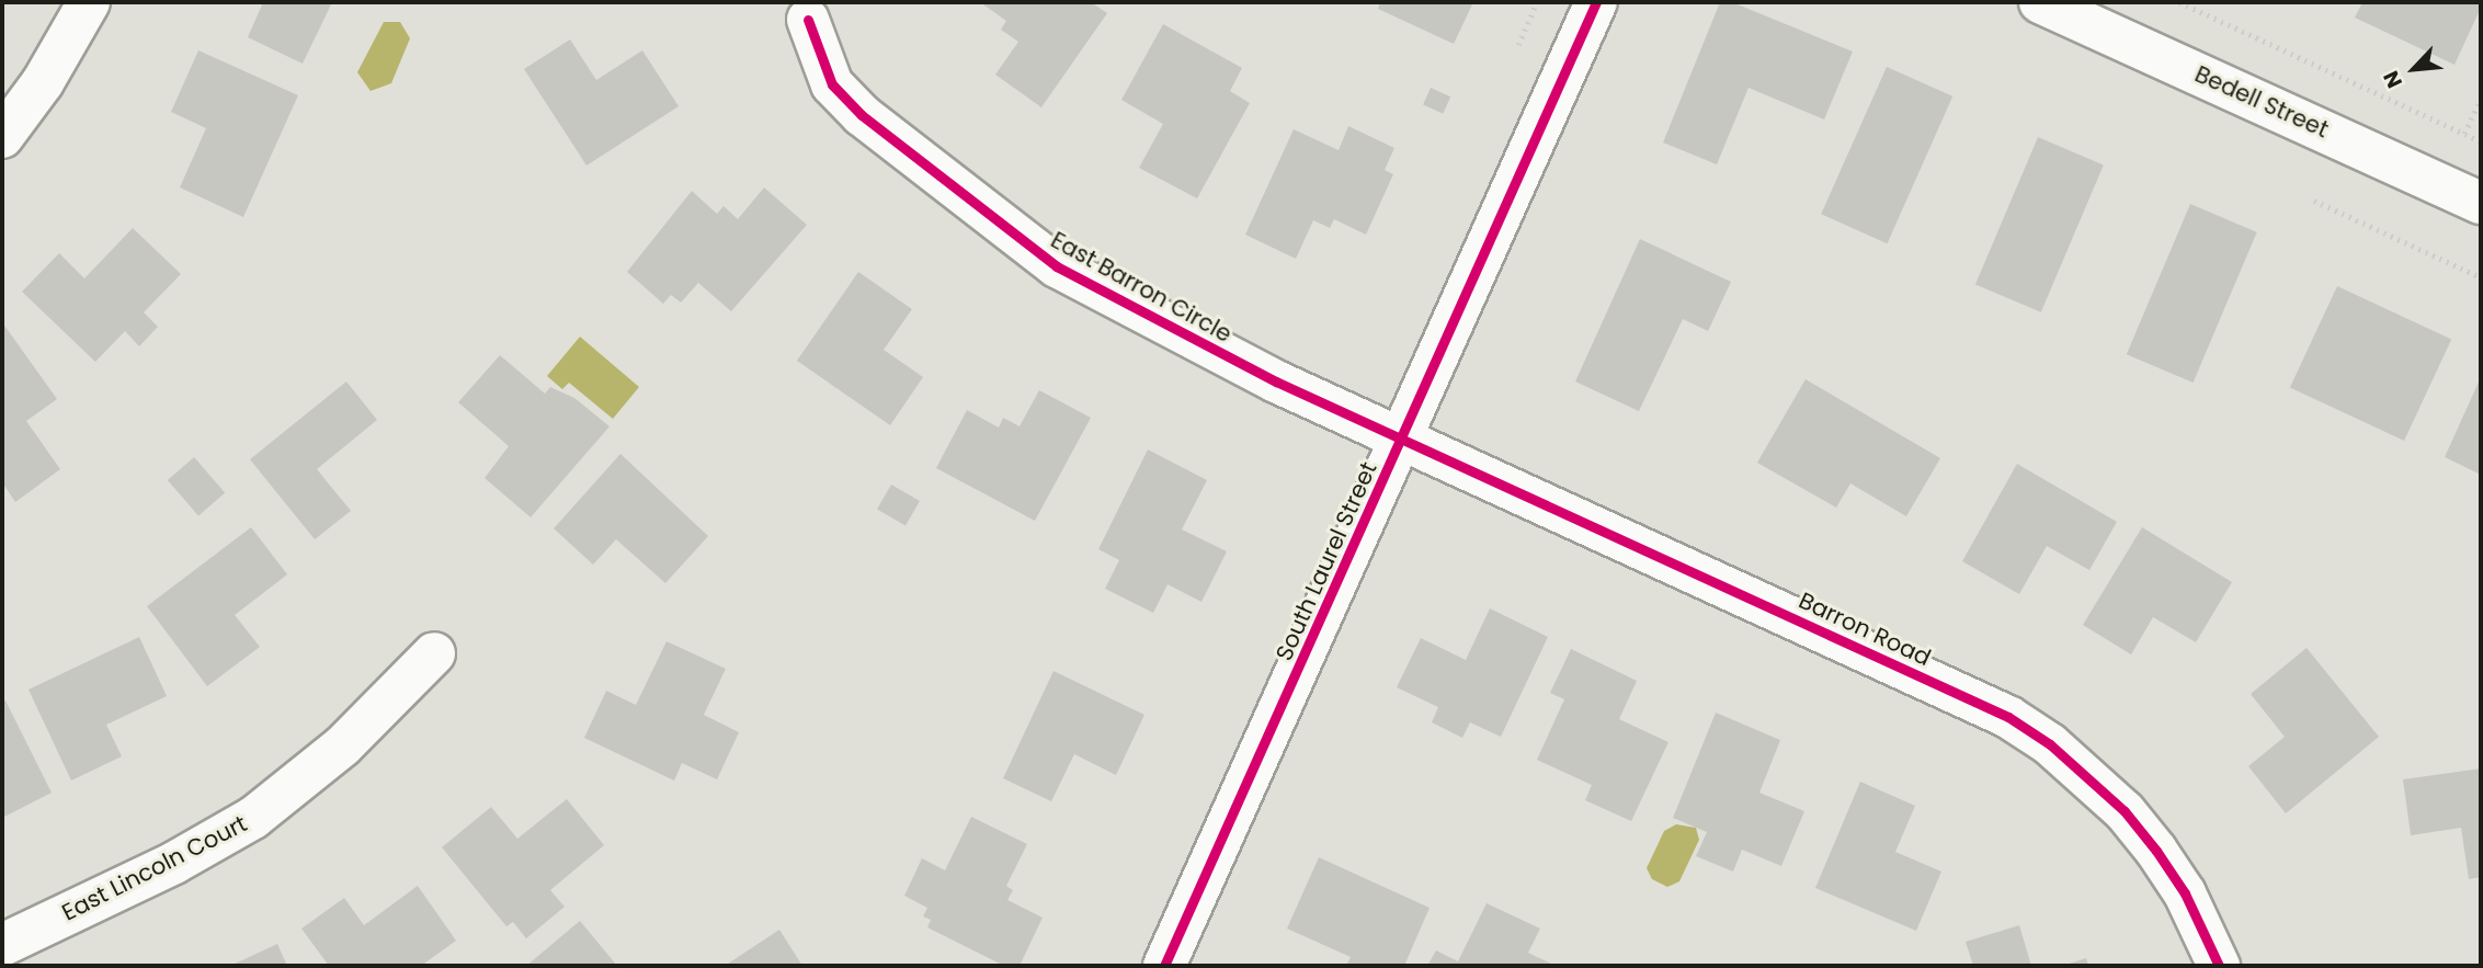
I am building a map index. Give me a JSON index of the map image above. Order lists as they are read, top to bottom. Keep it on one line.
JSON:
{"streets":{"street":["Bedell Street","East Barron Circle","South Laurel Street","Barron Road","East Lincoln Court"]},"crossings":[["East Barron Circle","South Laurel Street"],["East Barron Circle","Barron Road"],["South Laurel Street","Barron Road"]],"north":"bottom left"}
